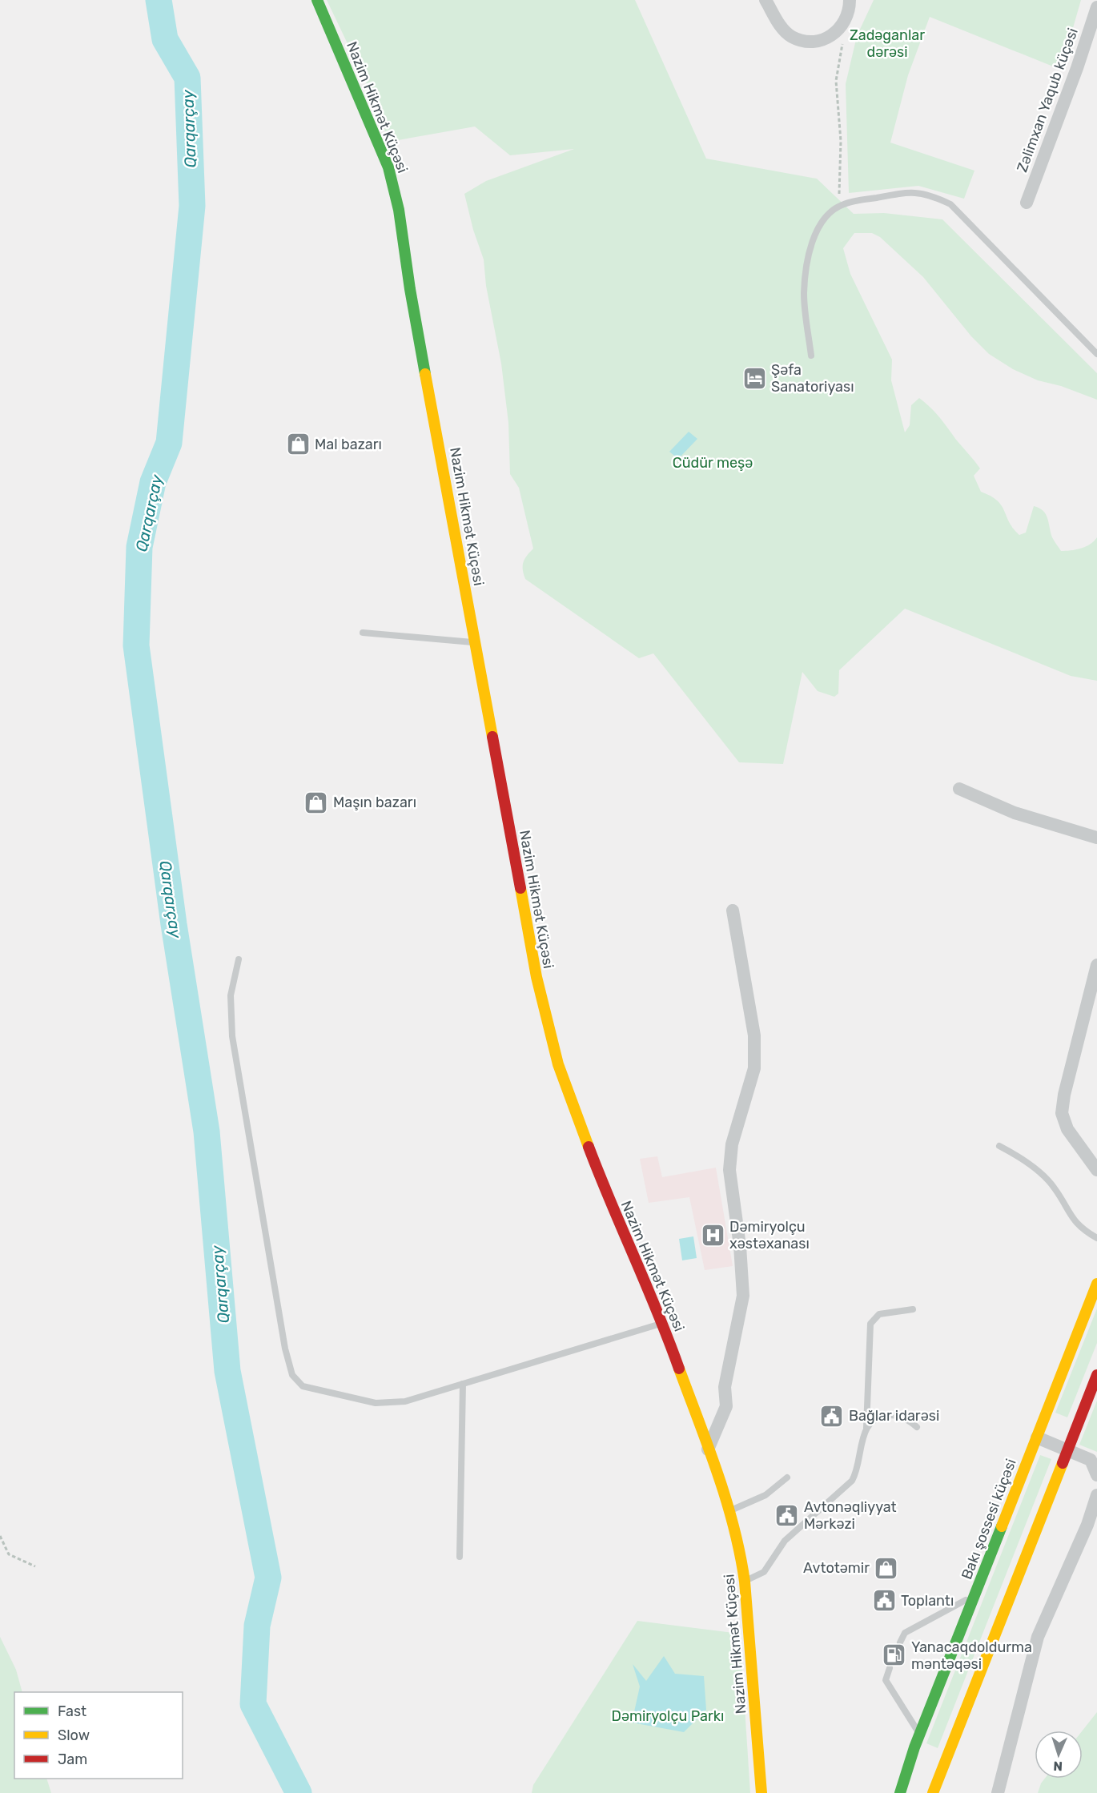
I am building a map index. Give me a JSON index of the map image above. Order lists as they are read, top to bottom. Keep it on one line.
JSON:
{"streets":{"main road":["Nazim Hikmət Küçəsi","Bakı şossesi küçəsi"],"street":["Zəlimxan Yaqub küçəsi"]},"water":["Qarqarçay"],"parks":["Zadəganlar dərəsi","Cüdür meşə","Dəmiryolçu Parkı"],"places":{"hotel":["Şəfa Sanatoriyası"],"shop":["Mal bazarı","Maşın bazarı","Avtotəmir"],"hospital":["Dəmiryolçu xəstəxanası"],"public building":["Bağlar idarəsi","Avtonəqliyyat Mərkəzi","Toplantı"],"fuel station":["Yanacaqdoldurma məntəqəsi"]},"legend":["Fast","Slow","Jam"],"north":"bottom"}
